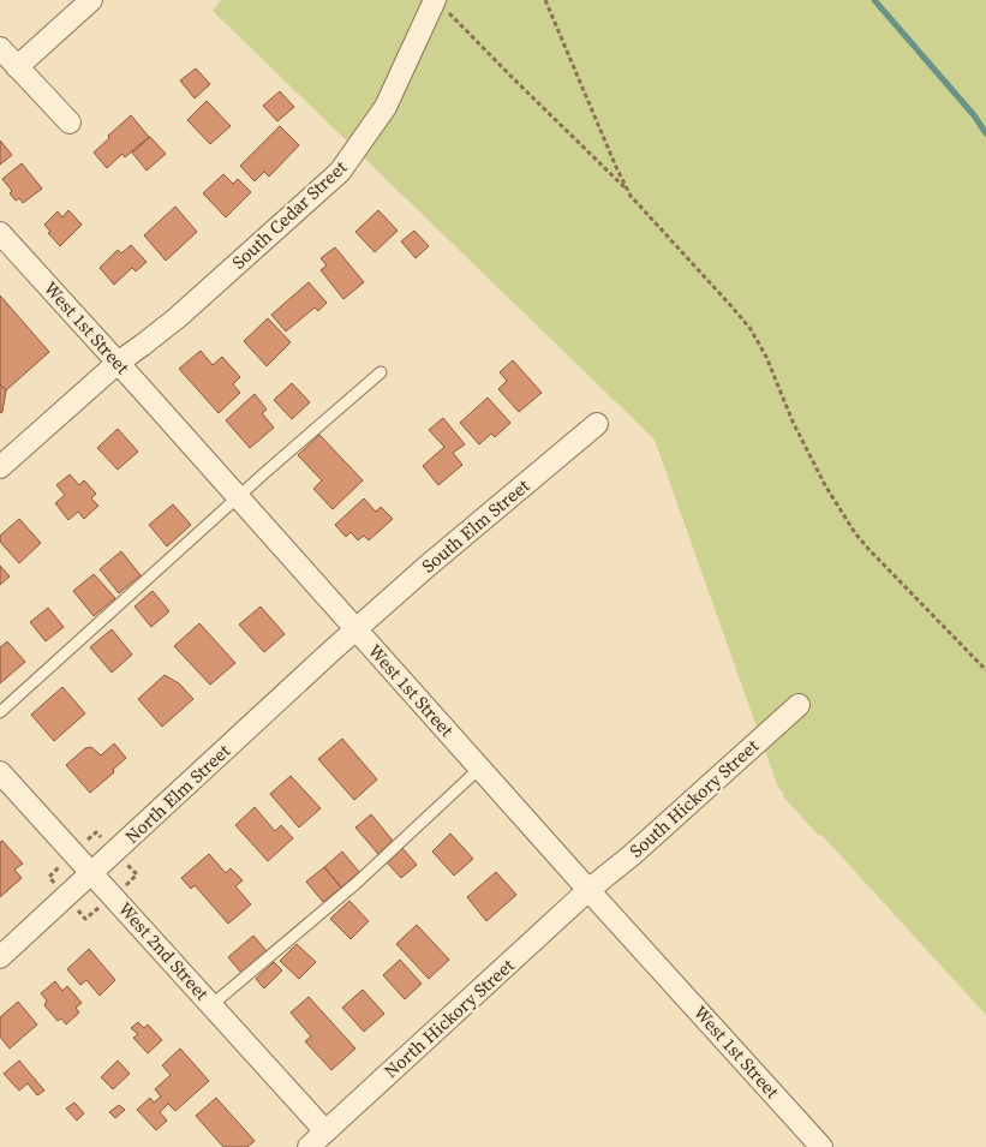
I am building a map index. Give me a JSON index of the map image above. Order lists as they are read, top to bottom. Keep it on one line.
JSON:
{"streets":{"street":["South Cedar Street","West 1st Street","South Elm Street","North Elm Street","South Hickory Street","West 2nd Street","North Hickory Street"]},"crossings":[["South Cedar Street","West 1st Street"],["West 1st Street","South Elm Street"],["West 1st Street","North Elm Street"],["West 1st Street","South Hickory Street"],["West 1st Street","North Hickory Street"],["South Elm Street","North Elm Street"],["North Elm Street","West 2nd Street"],["South Hickory Street","North Hickory Street"],["West 2nd Street","North Hickory Street"]]}
